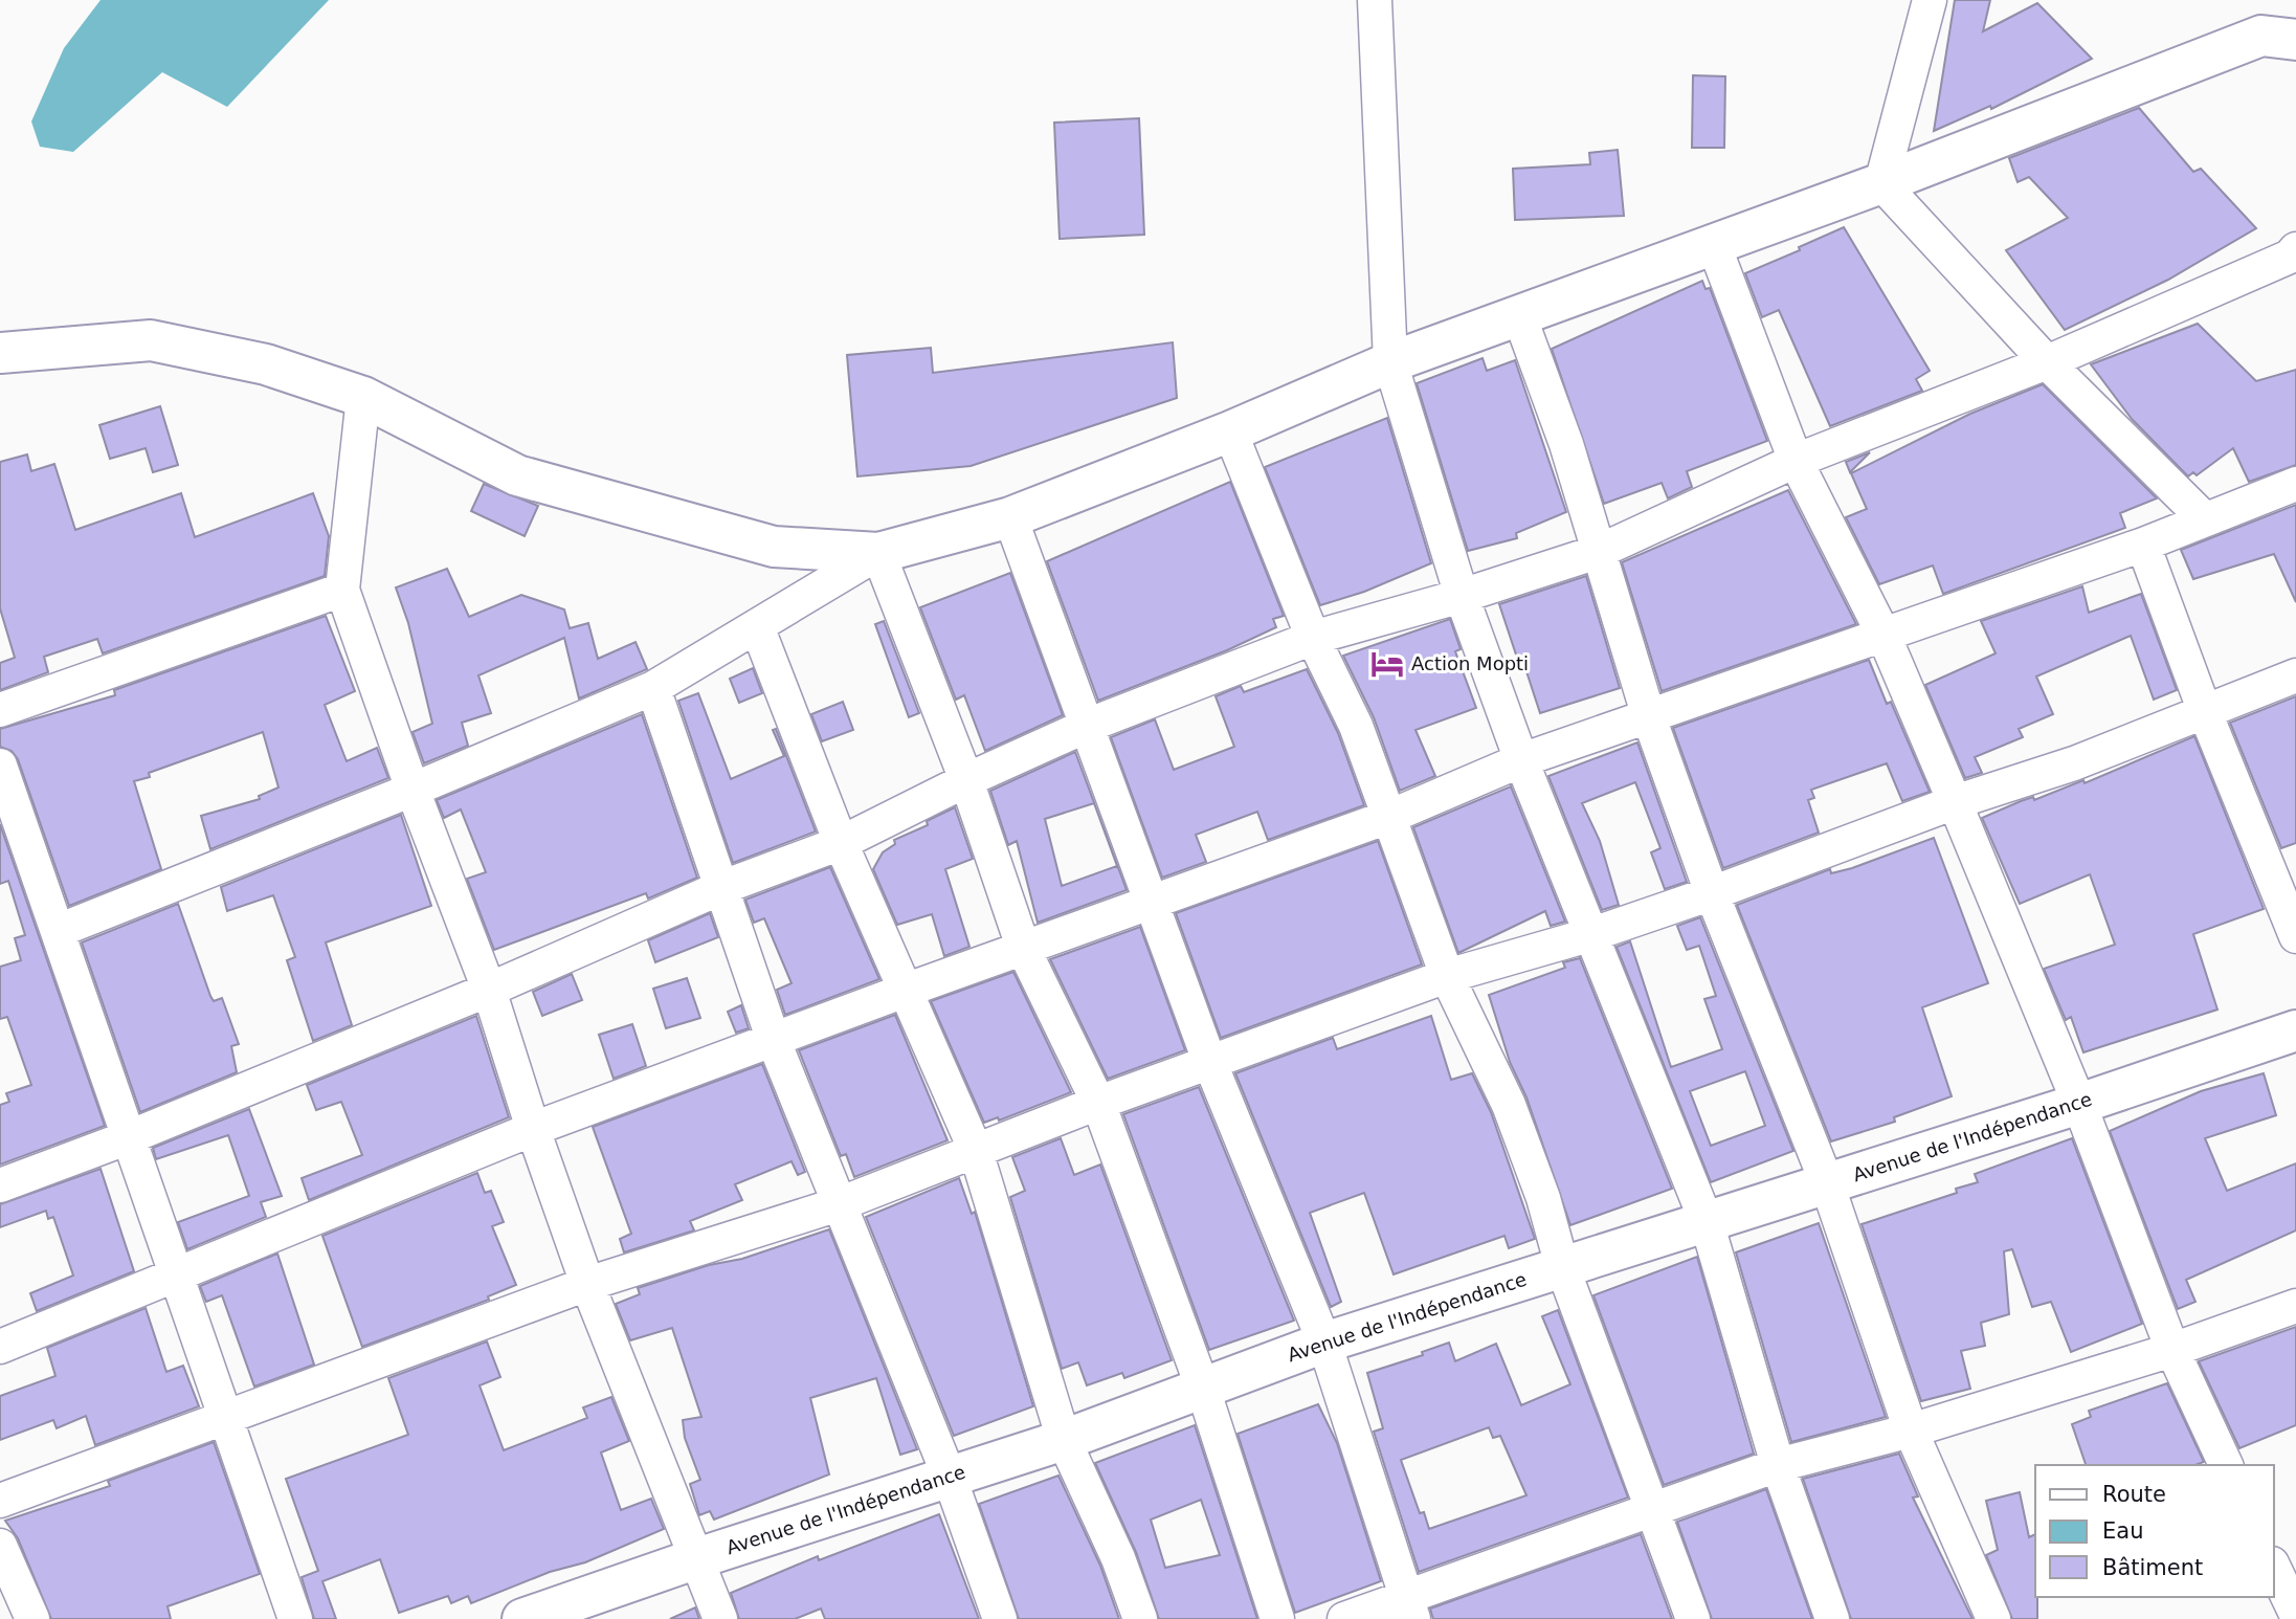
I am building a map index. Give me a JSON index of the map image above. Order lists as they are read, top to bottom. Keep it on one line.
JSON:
{"streets":{"main road":["Avenue de l'Indépendance"]},"places":{"hotel":["Action Mopti"]},"legend":["Route","Eau","Bâtiment"]}
